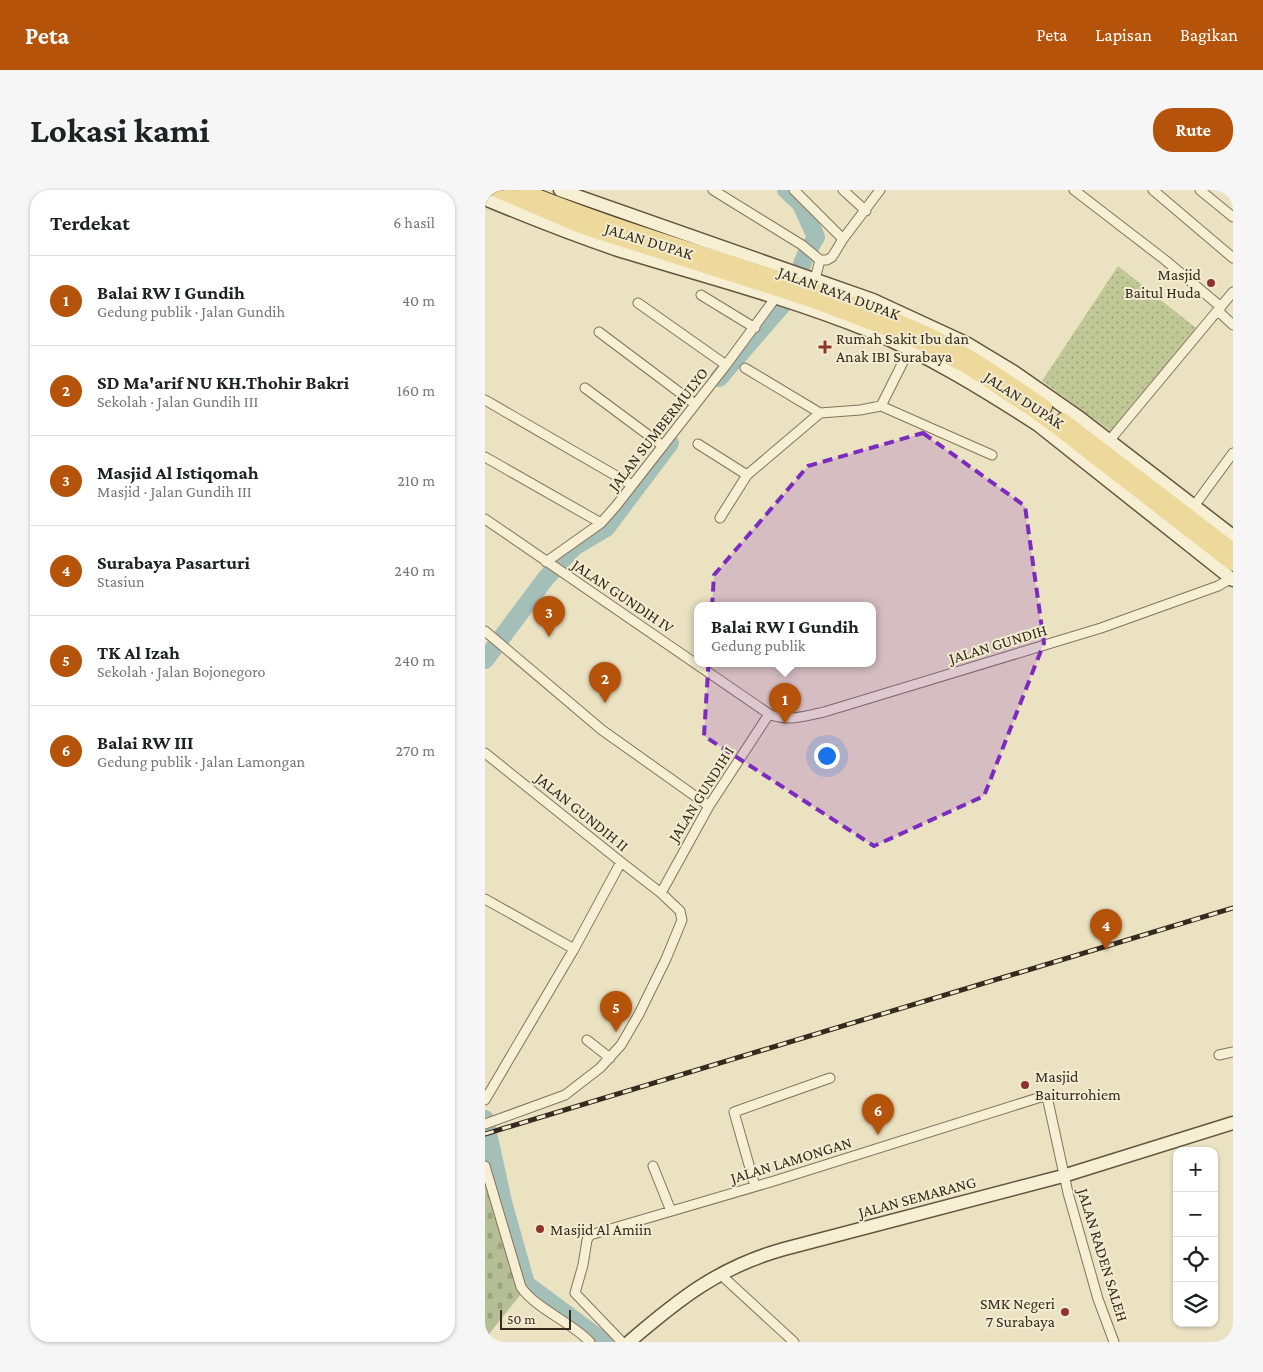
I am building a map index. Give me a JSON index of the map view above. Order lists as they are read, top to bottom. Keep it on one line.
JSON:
{"streets":{"main road":["JALAN DUPAK","JALAN RAYA DUPAK","JALAN SEMARANG"],"street":["JALAN SUMBERMULYO","JALAN GUNDIH IV","JALAN GUNDIH","JALAN GUNDIH I","JALAN GUNDIH II","JALAN LAMONGAN","JALAN RADEN SALEH"]},"crossings":[["JALAN DUPAK","JALAN RAYA DUPAK"],["JALAN DUPAK","JALAN SUMBERMULYO"],["JALAN RAYA DUPAK","JALAN SUMBERMULYO"],["JALAN SUMBERMULYO","JALAN GUNDIH IV"],["JALAN GUNDIH IV","JALAN GUNDIH"],["JALAN GUNDIH IV","JALAN GUNDIH I"],["JALAN GUNDIH","JALAN GUNDIH I"],["JALAN GUNDIH I","JALAN GUNDIH II"],["JALAN LAMONGAN","JALAN SEMARANG"],["JALAN LAMONGAN","JALAN RADEN SALEH"],["JALAN SEMARANG","JALAN RADEN SALEH"]],"places":{"other":["Masjid Baitul Huda","Masjid Baiturrohiem","Masjid Al Amiin","SMK Negeri 7 Surabaya"],"health":["Rumah Sakit Ibu dan Anak IBI Surabaya"]},"scale_bar":"50 m","page":{"header":"Peta","nav":["Peta","Lapisan","Bagikan"],"buttons":"Rute","title":"Lokasi kami","heading":["Terdekat","6 hasil"],"list":[{"mark":"1","name":"Balai RW I Gundih","note":"Gedung publik · Jalan Gundih","value":"40 m"},{"mark":"2","name":"SD Ma'arif NU KH.Thohir Bakri","note":"Sekolah · Jalan Gundih III","value":"160 m"},{"mark":"3","name":"Masjid Al Istiqomah","note":"Masjid · Jalan Gundih III","value":"210 m"},{"mark":"4","name":"Surabaya Pasarturi","note":"Stasiun","value":"240 m"},{"mark":"5","name":"TK Al Izah","note":"Sekolah · Jalan Bojonegoro","value":"240 m"},{"mark":"6","name":"Balai RW III","note":"Gedung publik · Jalan Lamongan","value":"270 m"}],"pins":["3","2","1","4","5","6"],"popup":["Balai RW I Gundih","Gedung publik"],"map_buttons":["+","−"],"scale":"50 m"}}
